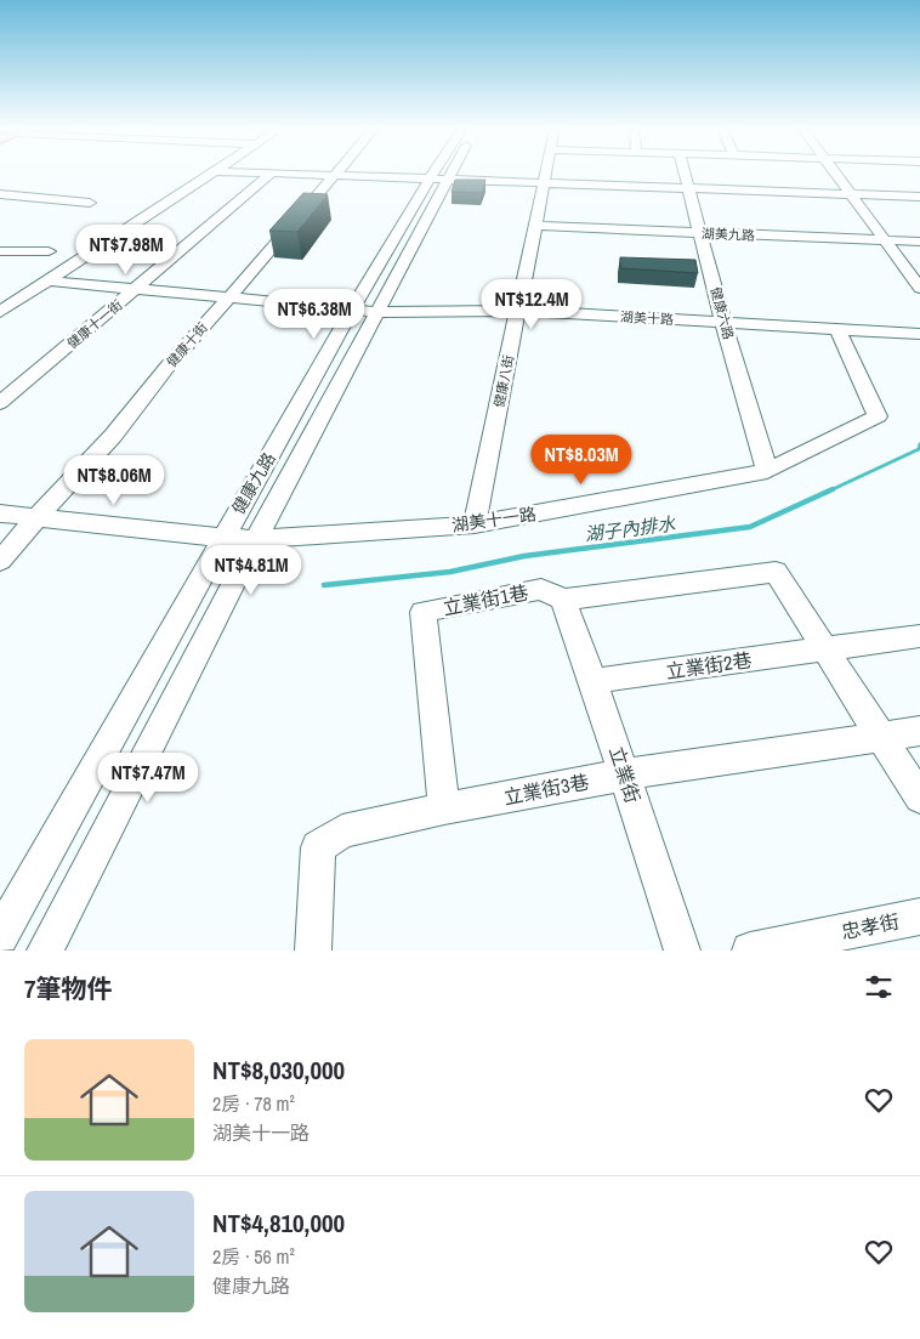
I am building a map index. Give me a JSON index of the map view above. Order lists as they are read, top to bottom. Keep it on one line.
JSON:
{"streets":{"street":["湖美九路","健康六路","湖美十路","健康十一街","健康十街","健康八街","健康九路","湖美十一路","立業街1巷","立業街2巷","立業街","立業街3巷","忠孝街"]},"crossings":[["湖美九路","健康六路"],["湖美九路","健康八街"],["健康六路","湖美十路"],["健康六路","湖美十一路"],["湖美十路","健康十一街"],["湖美十路","健康十街"],["湖美十路","健康八街"],["湖美十路","健康九路"],["湖美十路","湖美十一路"],["健康十街","湖美十一路"],["健康八街","湖美十一路"],["健康九路","湖美十一路"],["立業街1巷","立業街2巷"],["立業街1巷","立業街"],["立業街1巷","立業街3巷"],["立業街2巷","立業街"],["立業街","立業街3巷"]],"water":["湖子內排水"],"page":{"price":["NT$7.98M","NT$12.4M","NT$6.38M","NT$8.03M","NT$8.06M","NT$4.81M","NT$7.47M"],"heading":"7筆物件","list":[{"name":"NT$8,030,000","note":"2房 · 78 m² · 湖美十一路"},{"name":"NT$4,810,000","note":"2房 · 56 m² · 健康九路"}]}}
